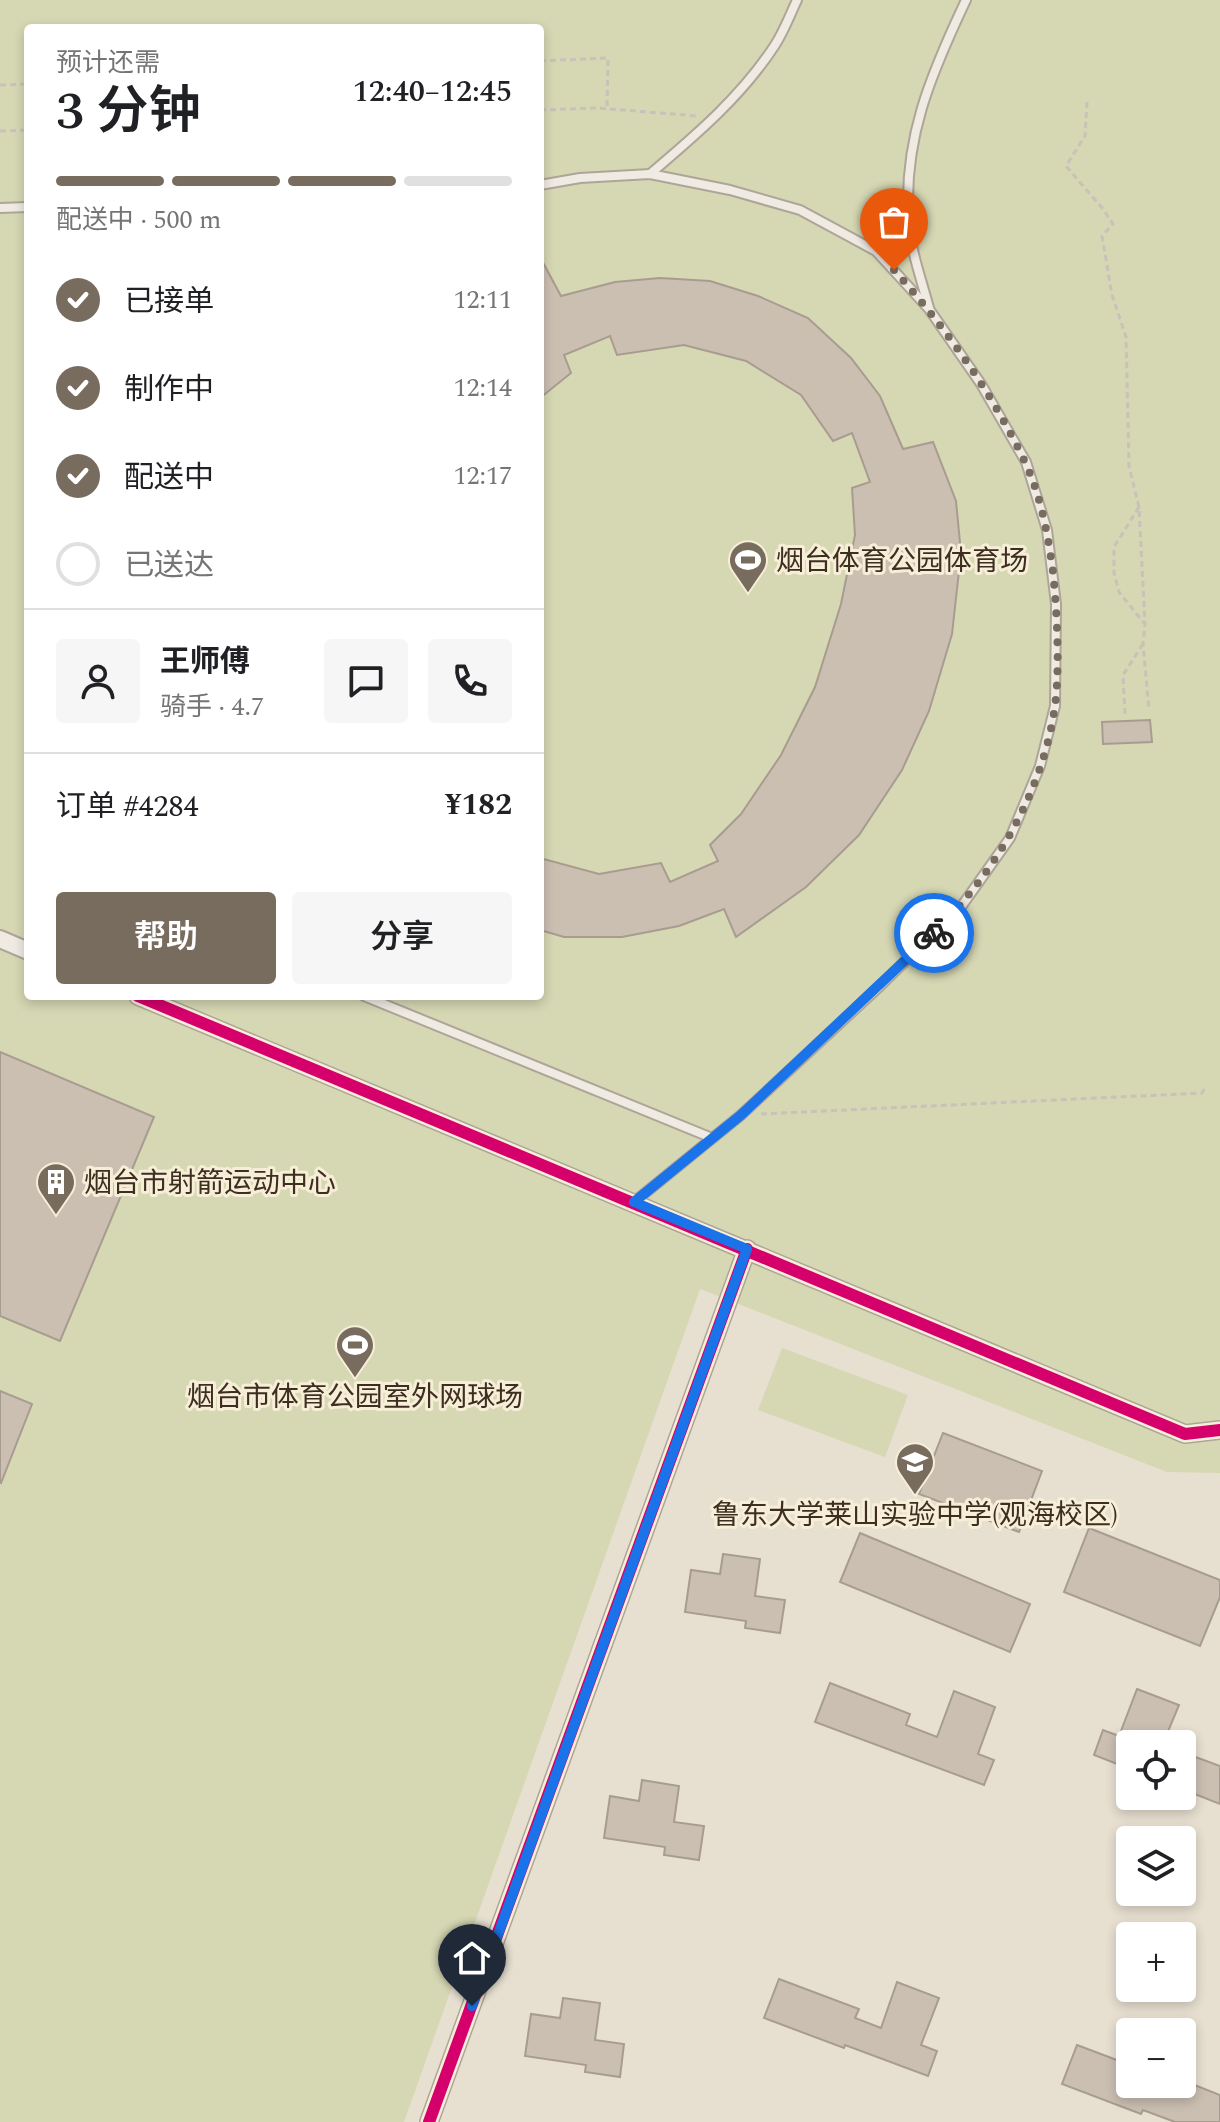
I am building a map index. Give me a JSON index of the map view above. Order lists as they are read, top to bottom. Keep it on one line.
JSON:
{"places":{"sports":["烟台体育公园体育场","烟台市体育公园室外网球场"],"building":["烟台市射箭运动中心"],"school or university":["鲁东大学莱山实验中学(观海校区)"]},"page":{"heading":["3 分钟","预计还需","12:40–12:45"],"panel":["王师傅","骑手 · 4.7","订单 #4284","¥182"],"bar":"配送中 · 500 m","list":[["已接单","12:11"],["制作中","12:14"],["配送中","12:17"],"已送达"],"buttons":["帮助","分享"],"map_buttons":["+","−"]}}
